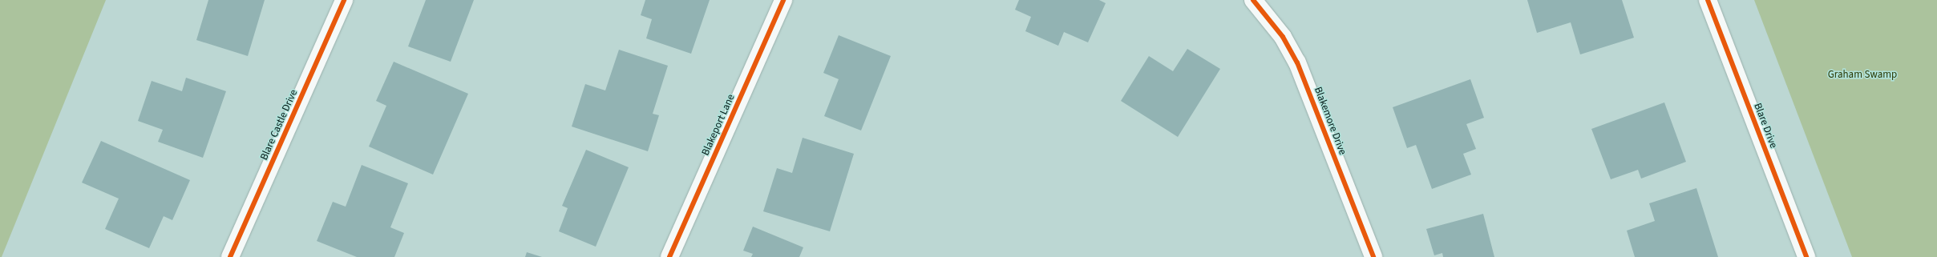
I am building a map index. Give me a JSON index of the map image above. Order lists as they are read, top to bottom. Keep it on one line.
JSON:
{"streets":{"street":["Blakemore Drive","Blare Castle Drive","Blakeport Lane","Blare Drive"]},"parks":["Graham Swamp"]}
